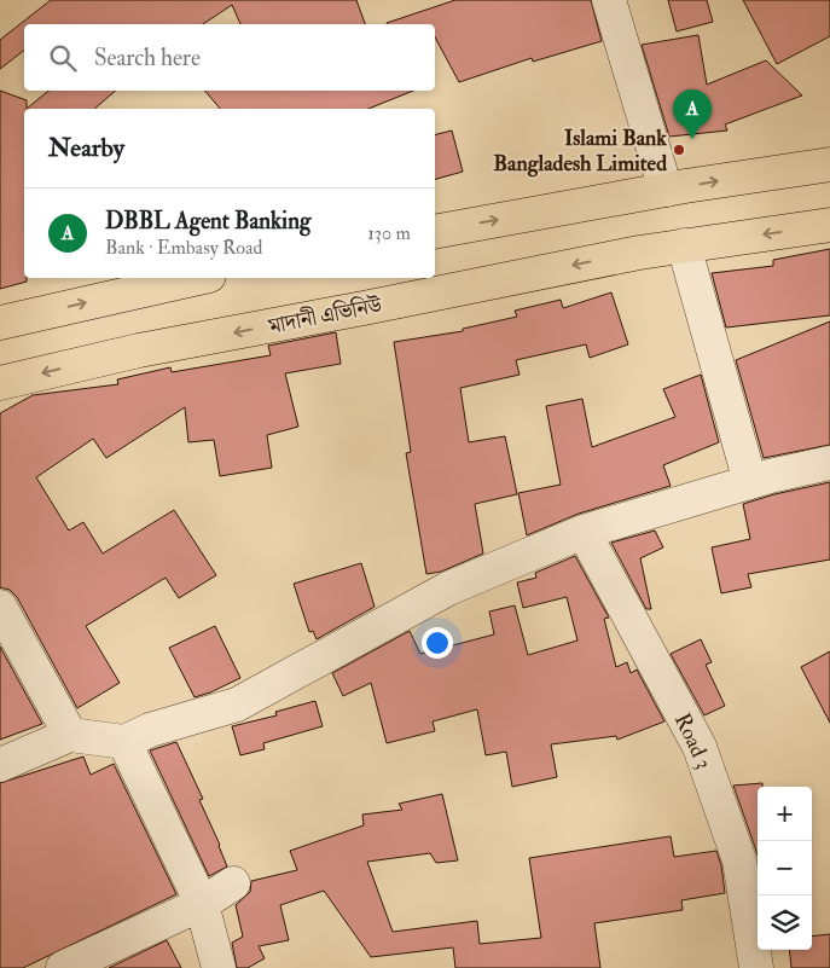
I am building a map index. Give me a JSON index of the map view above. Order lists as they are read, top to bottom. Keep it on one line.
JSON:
{"streets":{"main road":["মাদানী এভিনিউ"],"street":["Road 3"]},"places":["Islami Bank Bangladesh Limited"],"page":{"search":"Search here","pins":"A","heading":"Nearby","list":[{"mark":"A","name":"DBBL Agent Banking","note":"Bank · Embasy Road","value":"130 m"}],"map_buttons":["+","−"]}}
